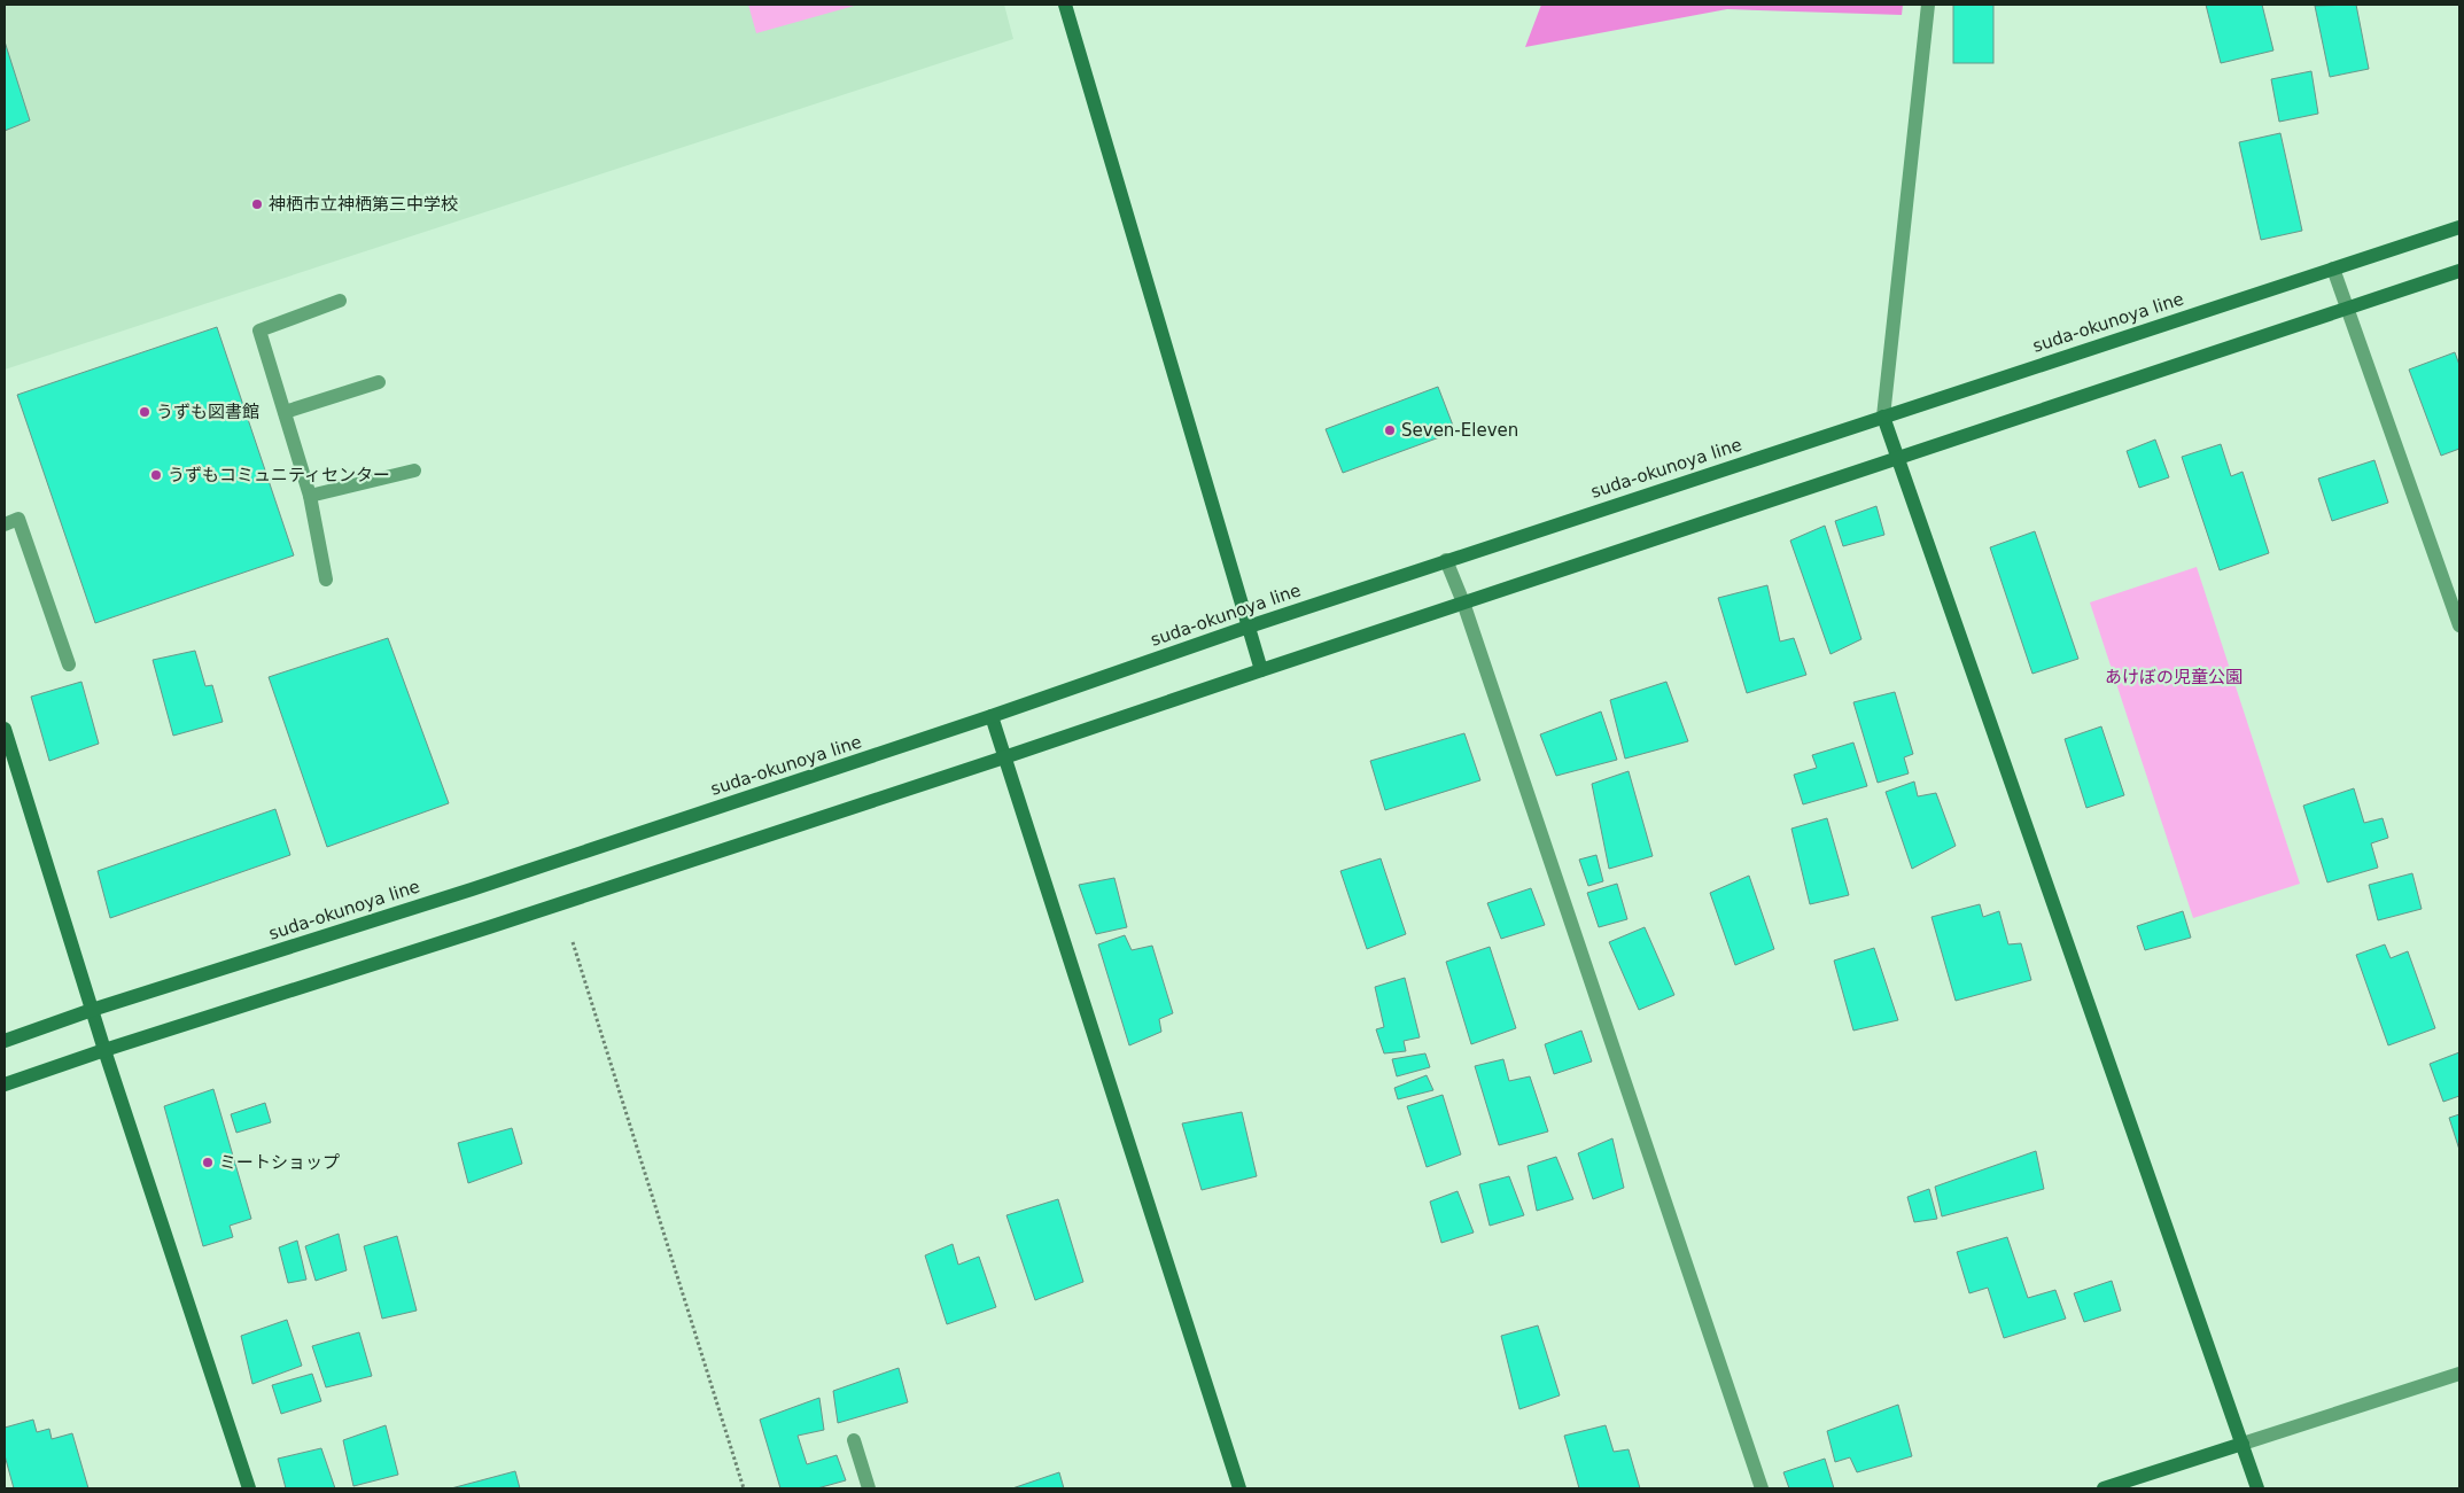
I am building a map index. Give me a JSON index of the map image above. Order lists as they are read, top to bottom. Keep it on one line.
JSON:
{"streets":{"main road":["suda-okunoya line"]},"parks":["あけぼの児童公園"],"places":["神栖市立神栖第三中学校","うずも図書館","Seven-Eleven","うずもコミュニティセンター","ミートショップ"]}
